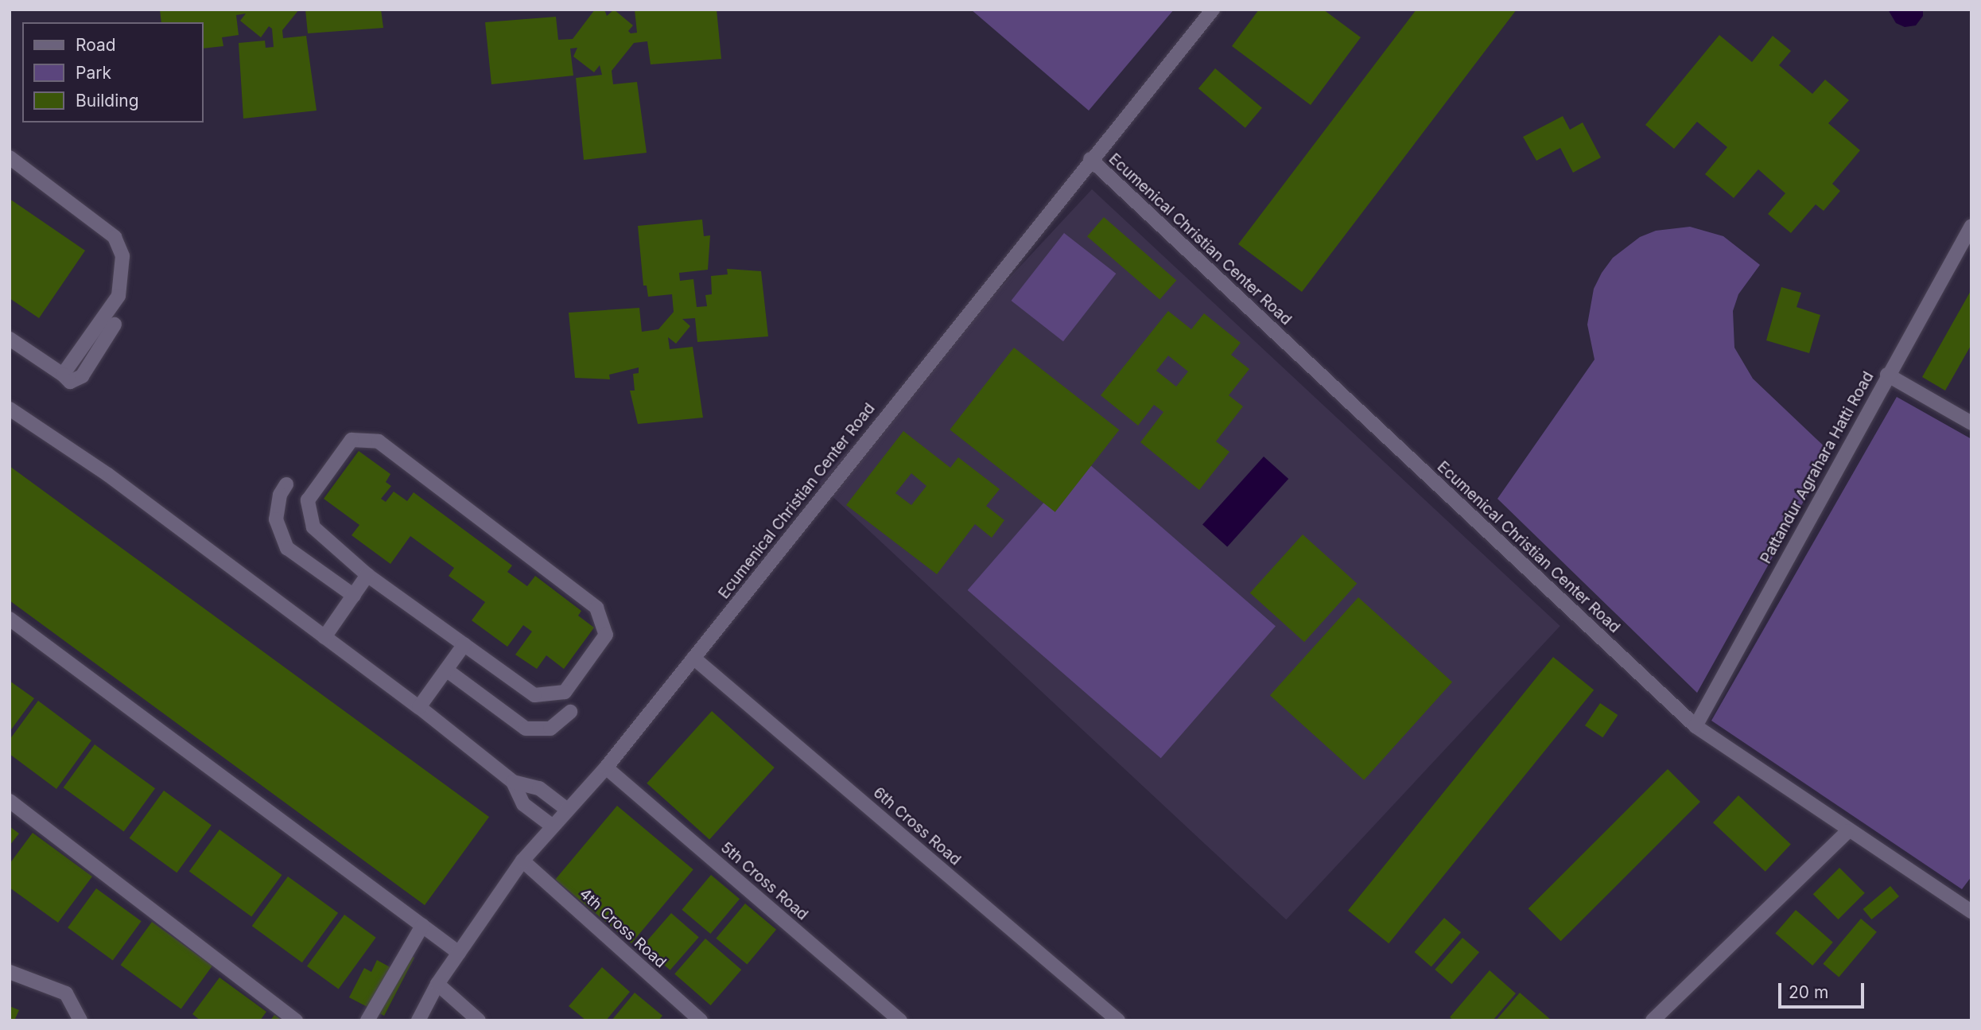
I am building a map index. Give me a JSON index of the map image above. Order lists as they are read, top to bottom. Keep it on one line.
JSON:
{"streets":{"street":["Ecumenical Christian Center Road","Pattandur Agrahara Hatti Road","6th Cross Road","5th Cross Road","4th Cross Road"]},"crossings":[["Ecumenical Christian Center Road","Pattandur Agrahara Hatti Road"],["Ecumenical Christian Center Road","6th Cross Road"],["Ecumenical Christian Center Road","5th Cross Road"],["Ecumenical Christian Center Road","4th Cross Road"]],"legend":["Road","Park","Building"],"scale_bar":"20 m"}
